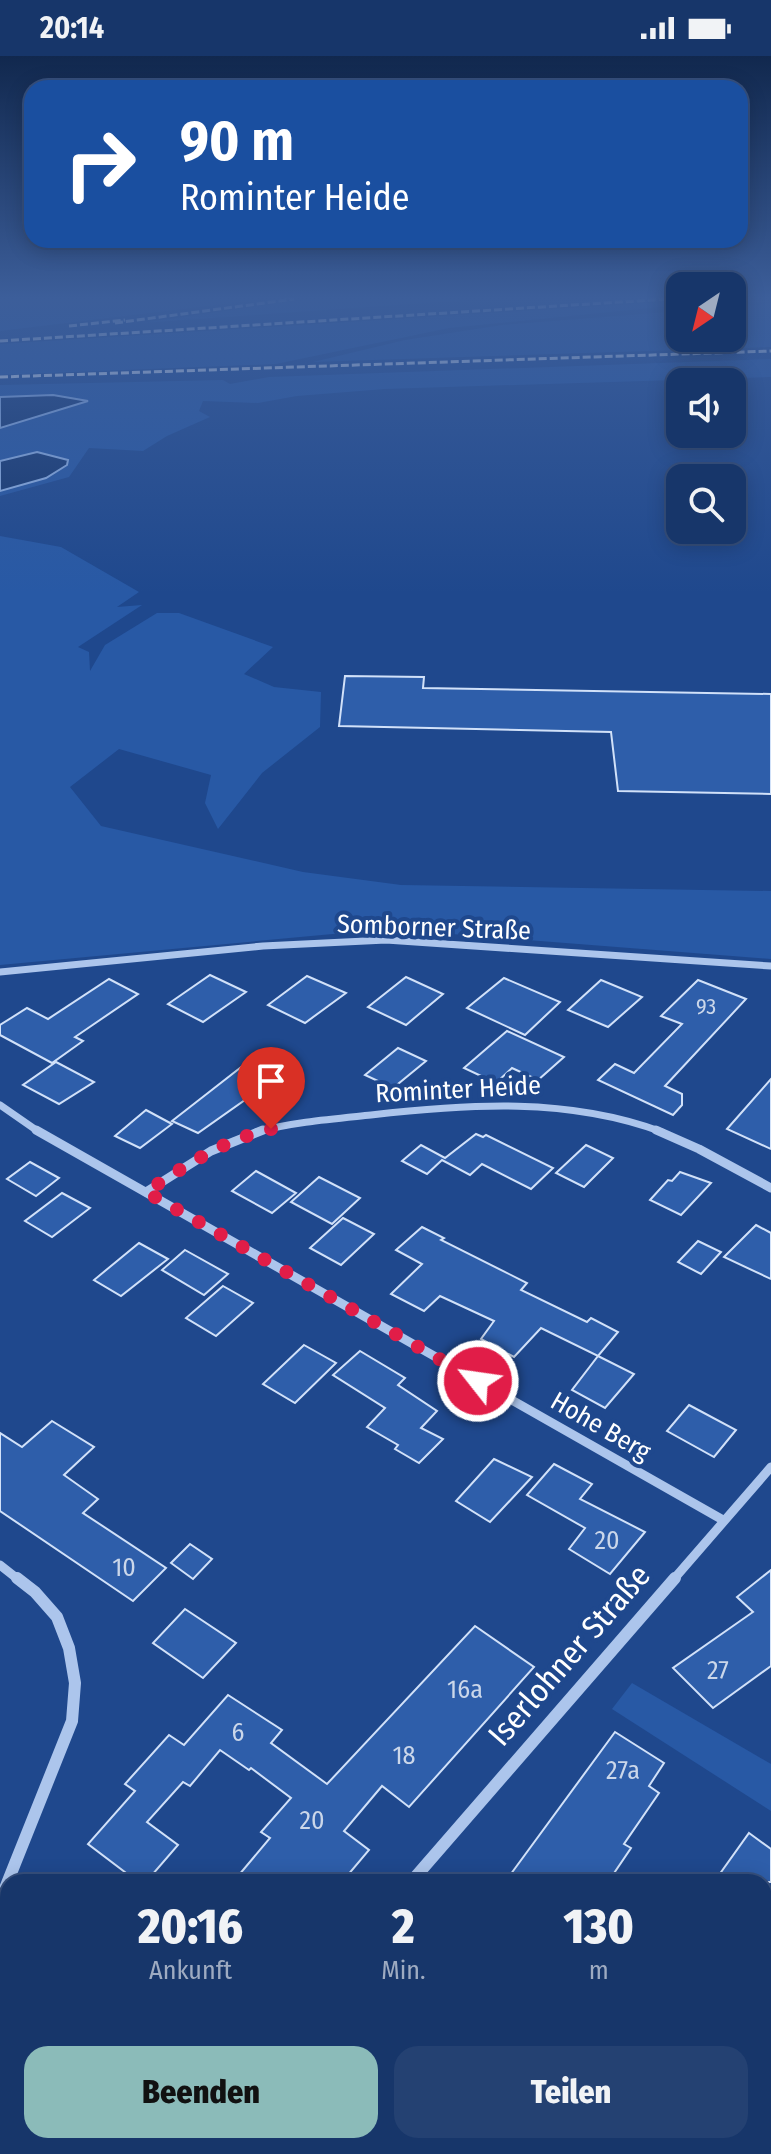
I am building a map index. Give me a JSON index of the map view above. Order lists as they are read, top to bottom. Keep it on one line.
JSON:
{"streets":{"street":["Somborner Straße","Rominter Heide","Hohe Berg","Iserlohner Straße"]},"crossings":[["Rominter Heide","Hohe Berg"],["Hohe Berg","Iserlohner Straße"]],"house_numbers":["93","20","10","27","16a","6","18","27a","20"],"north":"bottom left","page":{"status":"20:14","turn":["90 m","Rominter Heide"],"eta":["20:16","Ankunft","2","Min.","130","m"],"buttons":["Beenden","Teilen"]}}
